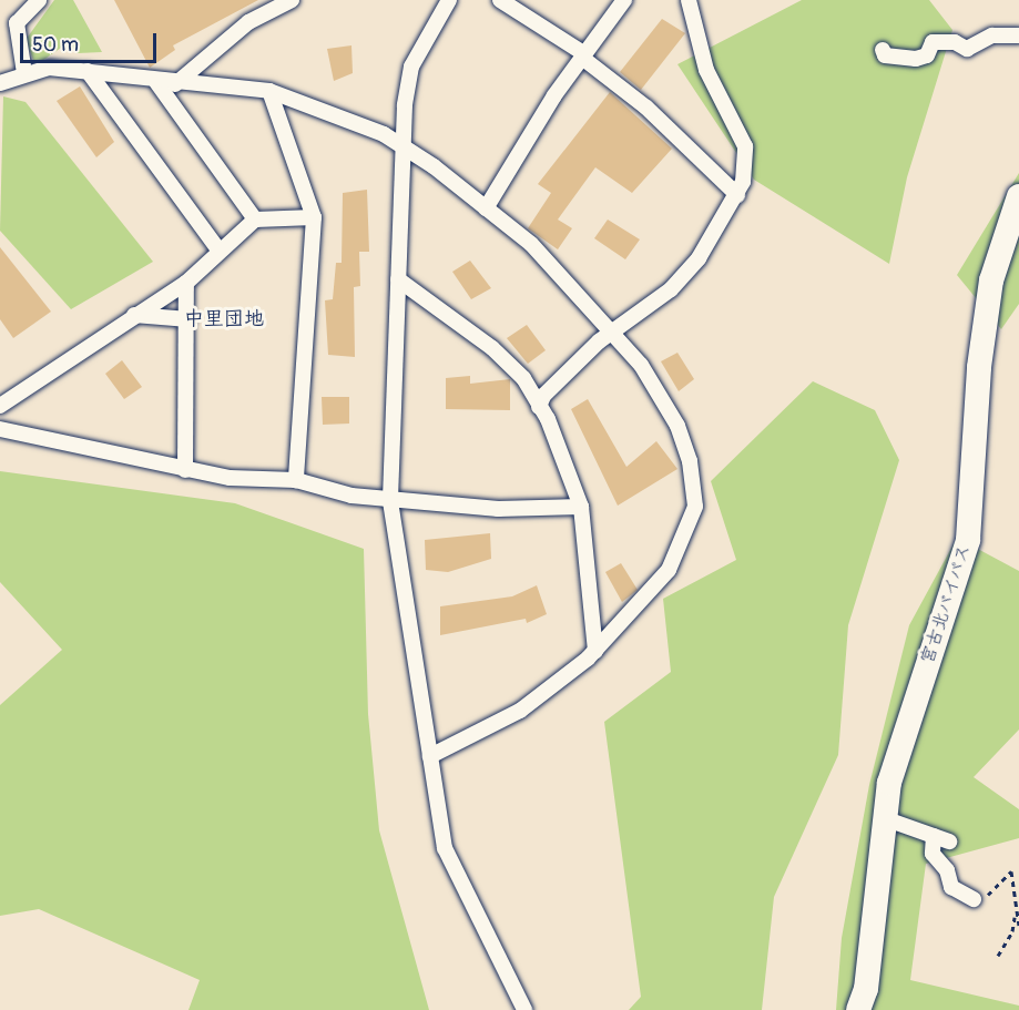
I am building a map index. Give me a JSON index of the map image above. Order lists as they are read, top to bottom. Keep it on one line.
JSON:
{"streets":{"highway":["宮古北バイパス"]},"districts":["中里団地"],"scale_bar":"50 m"}
